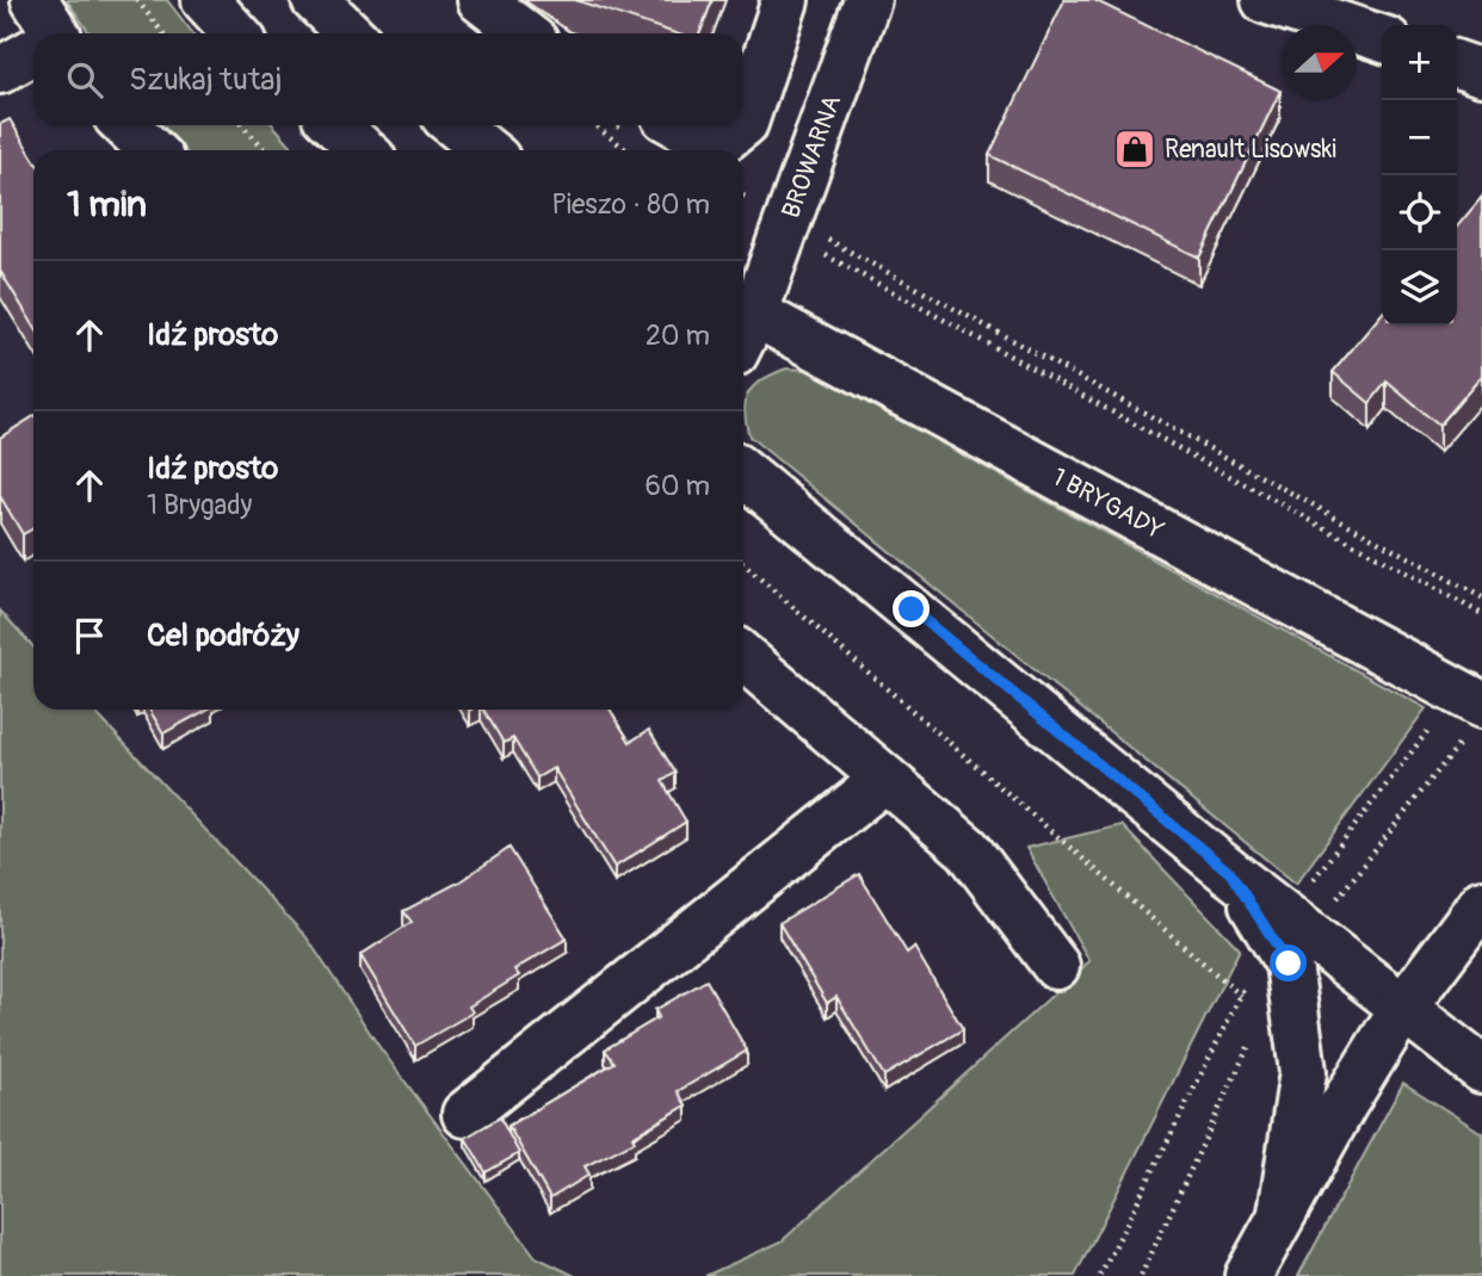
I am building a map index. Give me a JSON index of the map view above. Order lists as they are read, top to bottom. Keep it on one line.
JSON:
{"streets":{"street":["BROWARNA","1 BRYGADY"]},"places":{"shop":["Renault Lisowski"]},"north":"right","page":{"map_buttons":["+","−"],"search":"Szukaj tutaj","heading":["1 min","Pieszo · 80 m"],"list":[["Idź prosto","20 m"],["Idź prosto","1 Brygady","60 m"],"Cel podróży"]}}
